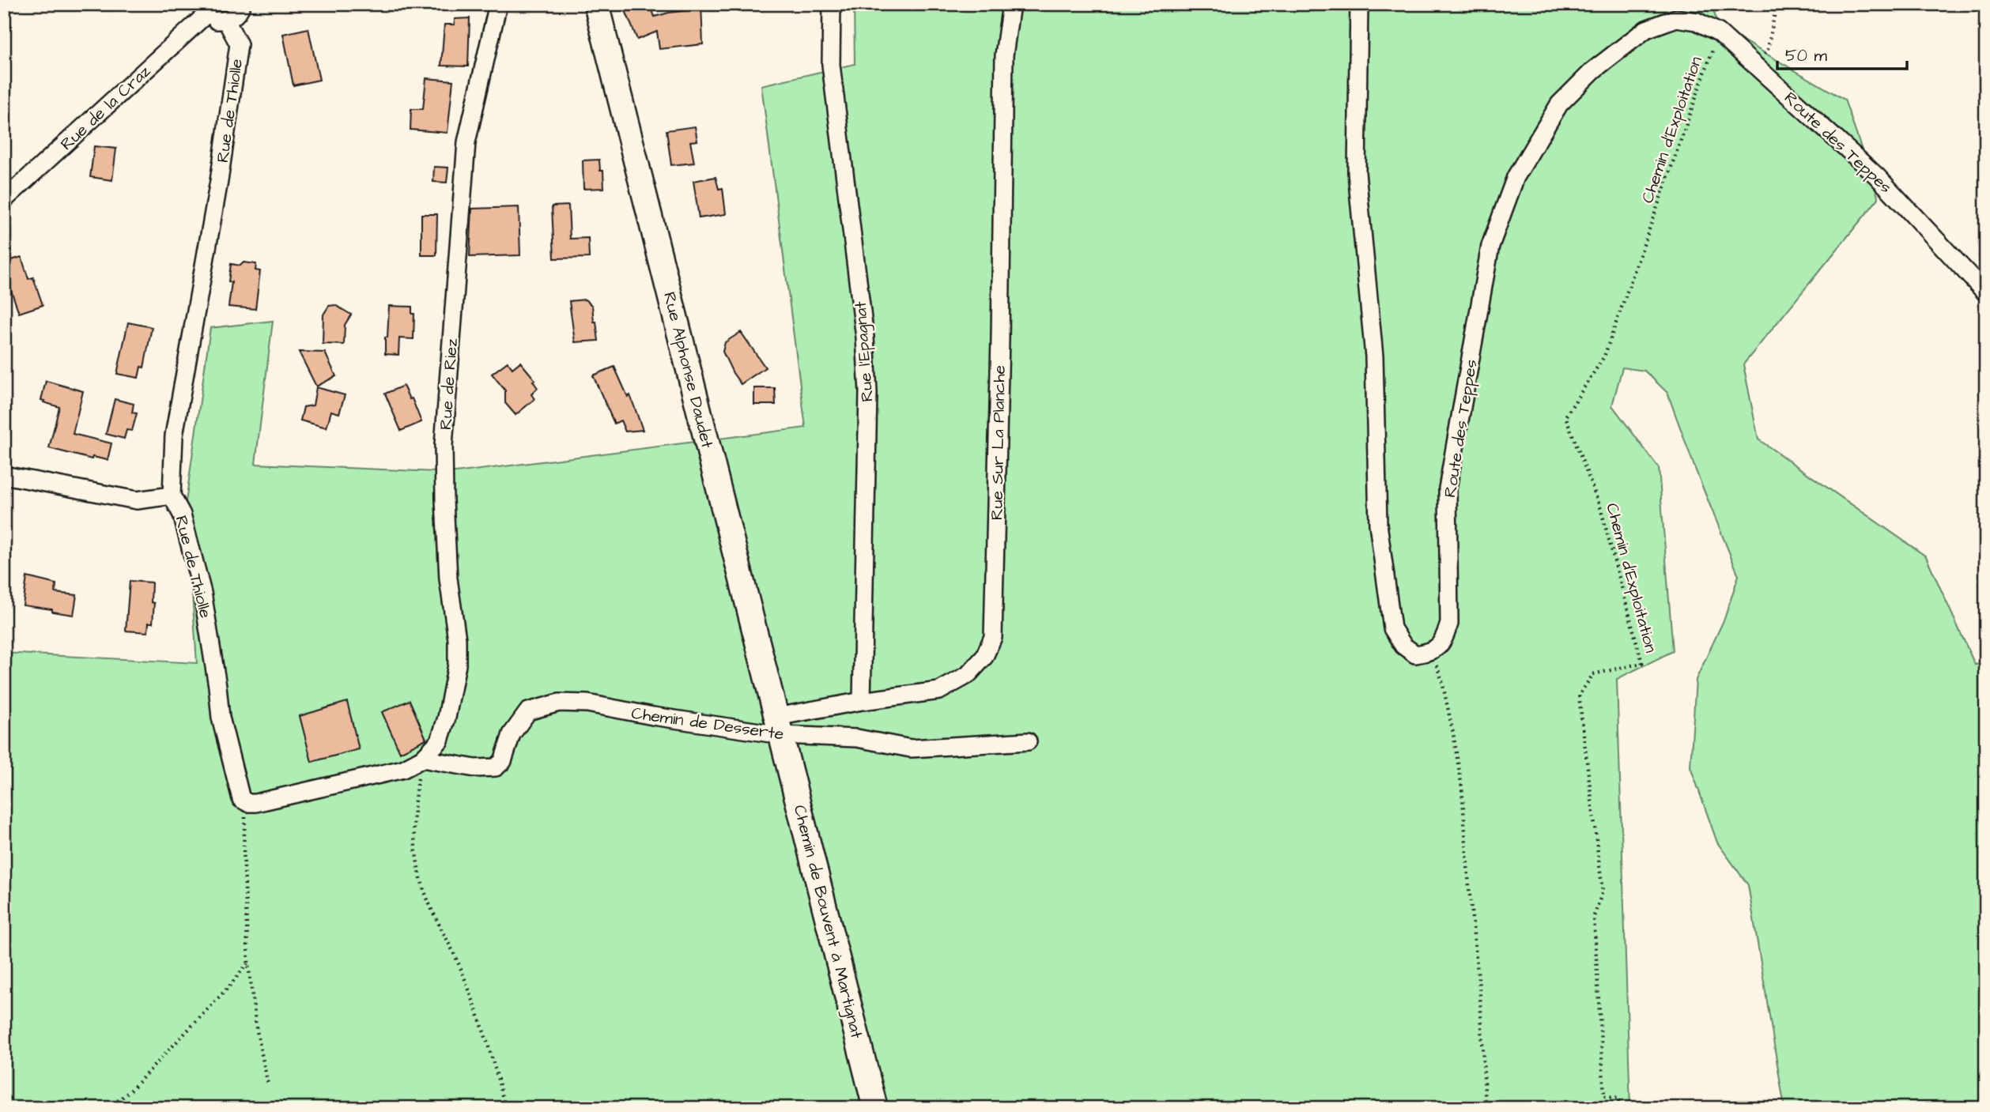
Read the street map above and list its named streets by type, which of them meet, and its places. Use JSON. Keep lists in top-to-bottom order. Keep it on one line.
{"streets":{"street":["Rue de la Craz","Rue de Thiolle","Route des Teppes","Rue l'Epagnat","Rue Alphonse Daudet","Rue de Riez","Rue Sur La Planche","Chemin de Desserte","Chemin de Bouvent à Martignat"],"path":["Chemin d'Exploitation"]},"crossings":[["Chemin d'Exploitation","Route des Teppes"],["Rue l'Epagnat","Rue Sur La Planche"],["Rue Alphonse Daudet","Rue Sur La Planche"],["Rue Alphonse Daudet","Chemin de Desserte"],["Rue Alphonse Daudet","Chemin de Bouvent à Martignat"],["Rue de Riez","Chemin de Desserte"],["Rue Sur La Planche","Chemin de Desserte"],["Rue Sur La Planche","Chemin de Bouvent à Martignat"],["Chemin de Desserte","Chemin de Bouvent à Martignat"]],"scale_bar":"50 m"}
